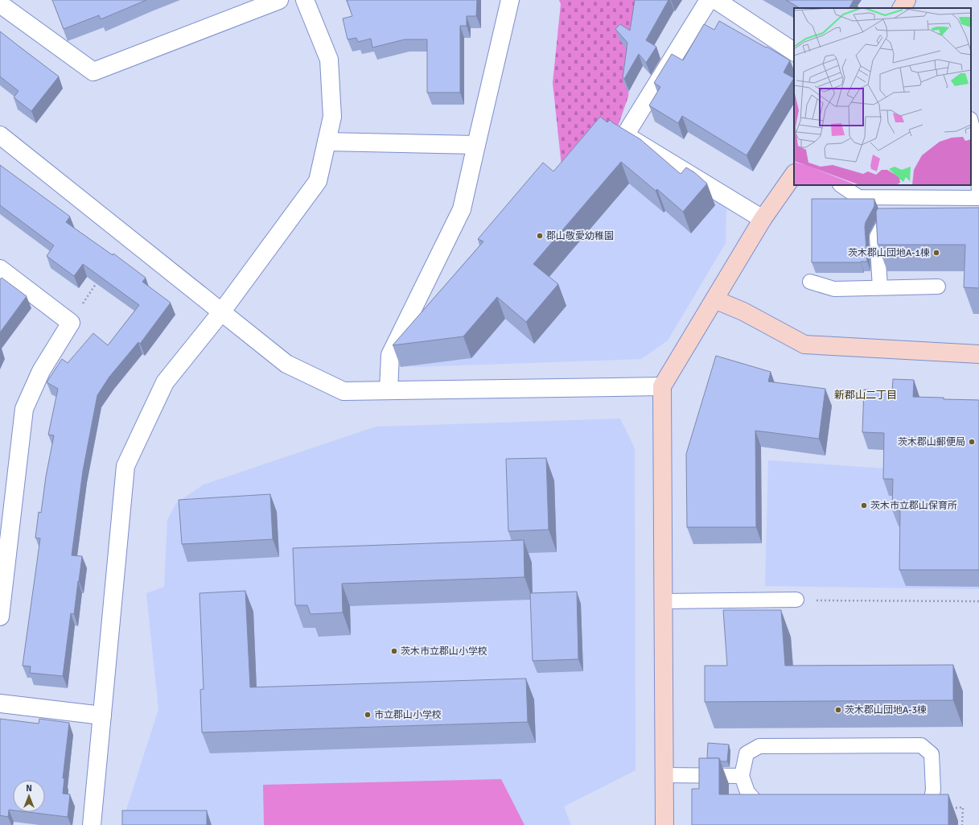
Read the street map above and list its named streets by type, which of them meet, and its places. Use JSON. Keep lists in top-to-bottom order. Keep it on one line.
{"districts":["新郡山二丁目"],"places":["郡山敬愛幼稚園","茨木郡山団地A-1棟","茨木郡山郵便局","茨木市立郡山保育所","茨木市立郡山小学校","茨木郡山団地A-3棟","市立郡山小学校"],"north":"top"}
